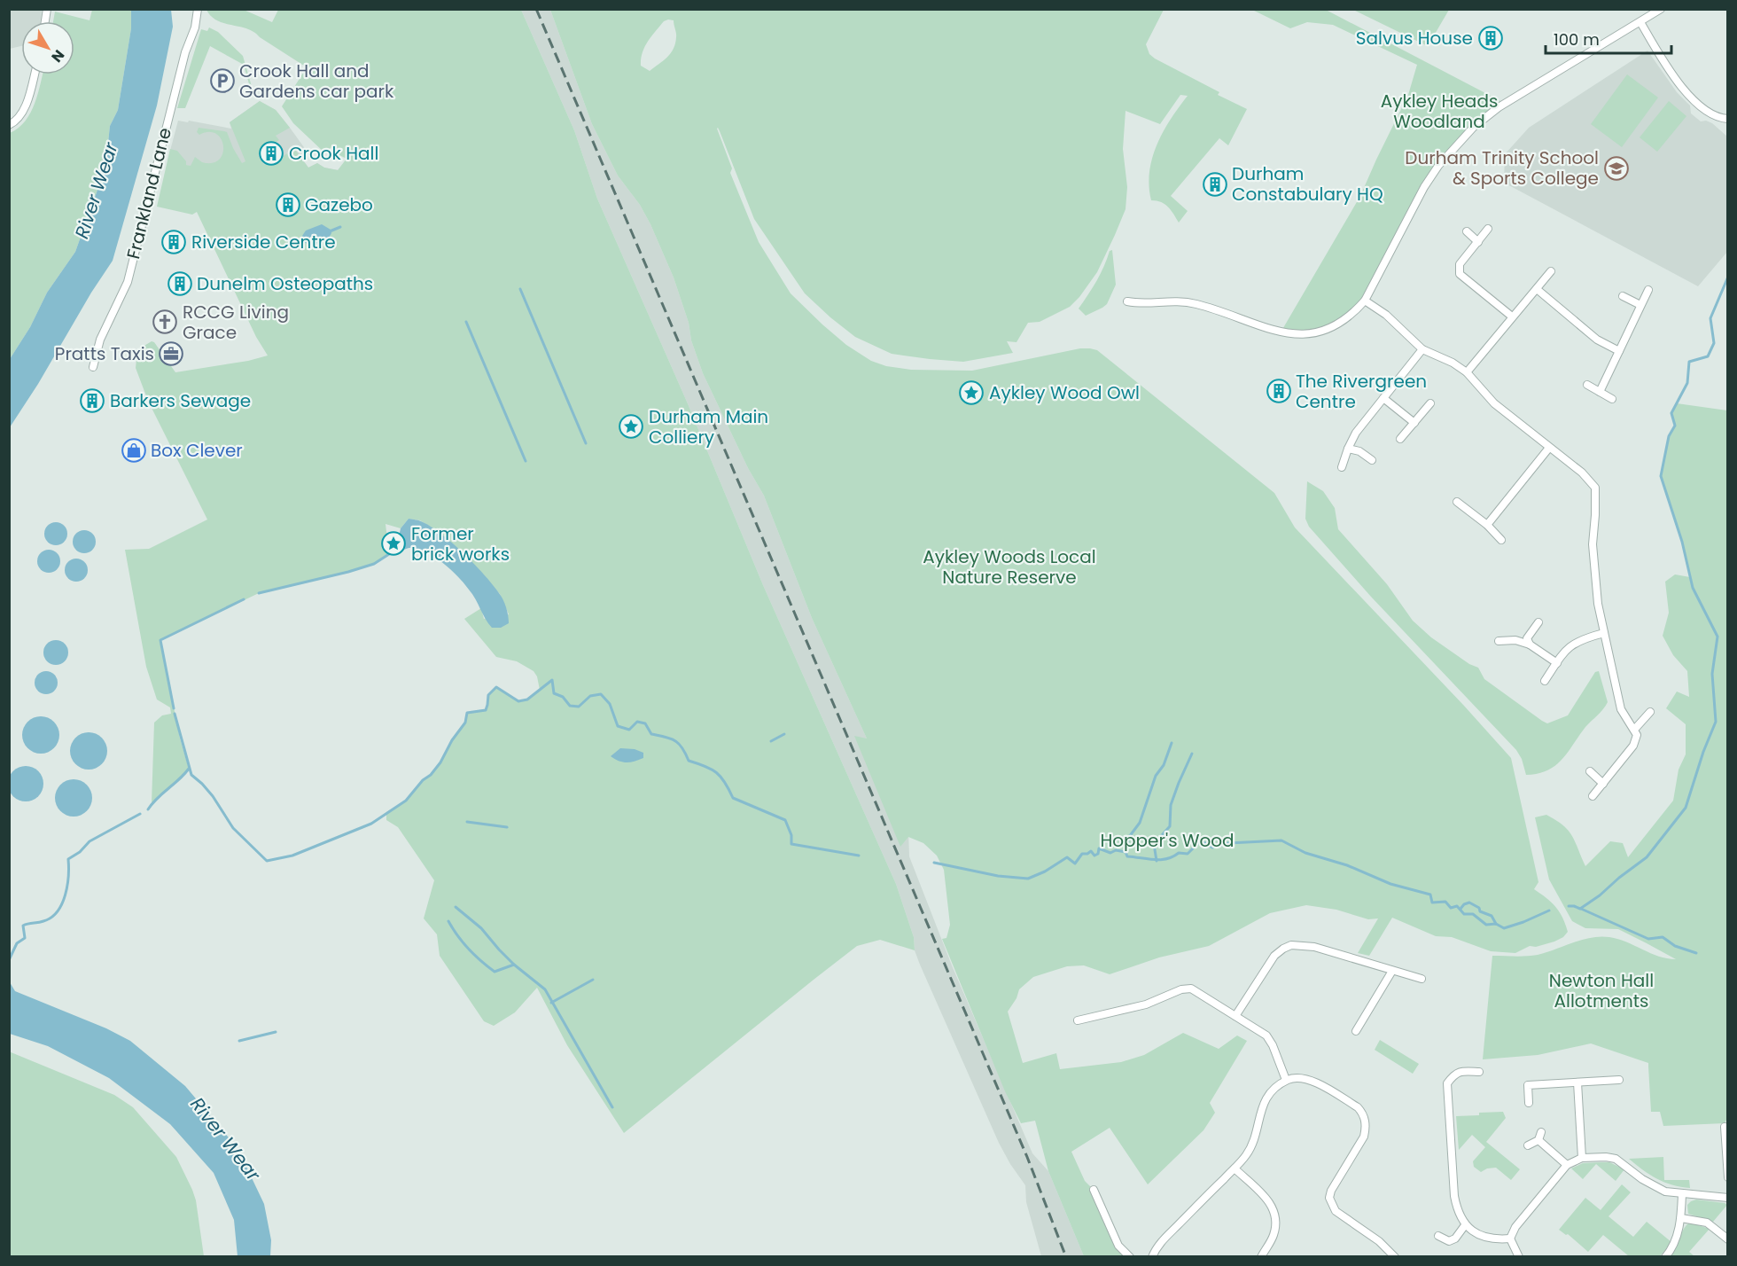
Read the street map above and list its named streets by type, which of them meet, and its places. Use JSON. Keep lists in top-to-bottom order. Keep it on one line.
{"streets":{"street":["Frankland Lane"]},"water":["River Wear"],"parks":["Aykley Heads Woodland","Aykley Woods Local Nature Reserve","Hopper's Wood","Newton Hall Allotments"],"places":{"building":["Salvus House","Crook Hall","Durham Constabulary HQ","Gazebo","Riverside Centre","Dunelm Osteopaths","The Rivergreen Centre","Barkers Sewage"],"parking":["Crook Hall and Gardens car park"],"school or university":["Durham Trinity School & Sports College"],"church":["RCCG Living Grace"],"office":["Pratts Taxis"],"place":["Aykley Wood Owl","Durham Main Colliery","Former brick works"],"shop":["Box Clever"]},"scale_bar":"100 m","north":"bottom right"}
